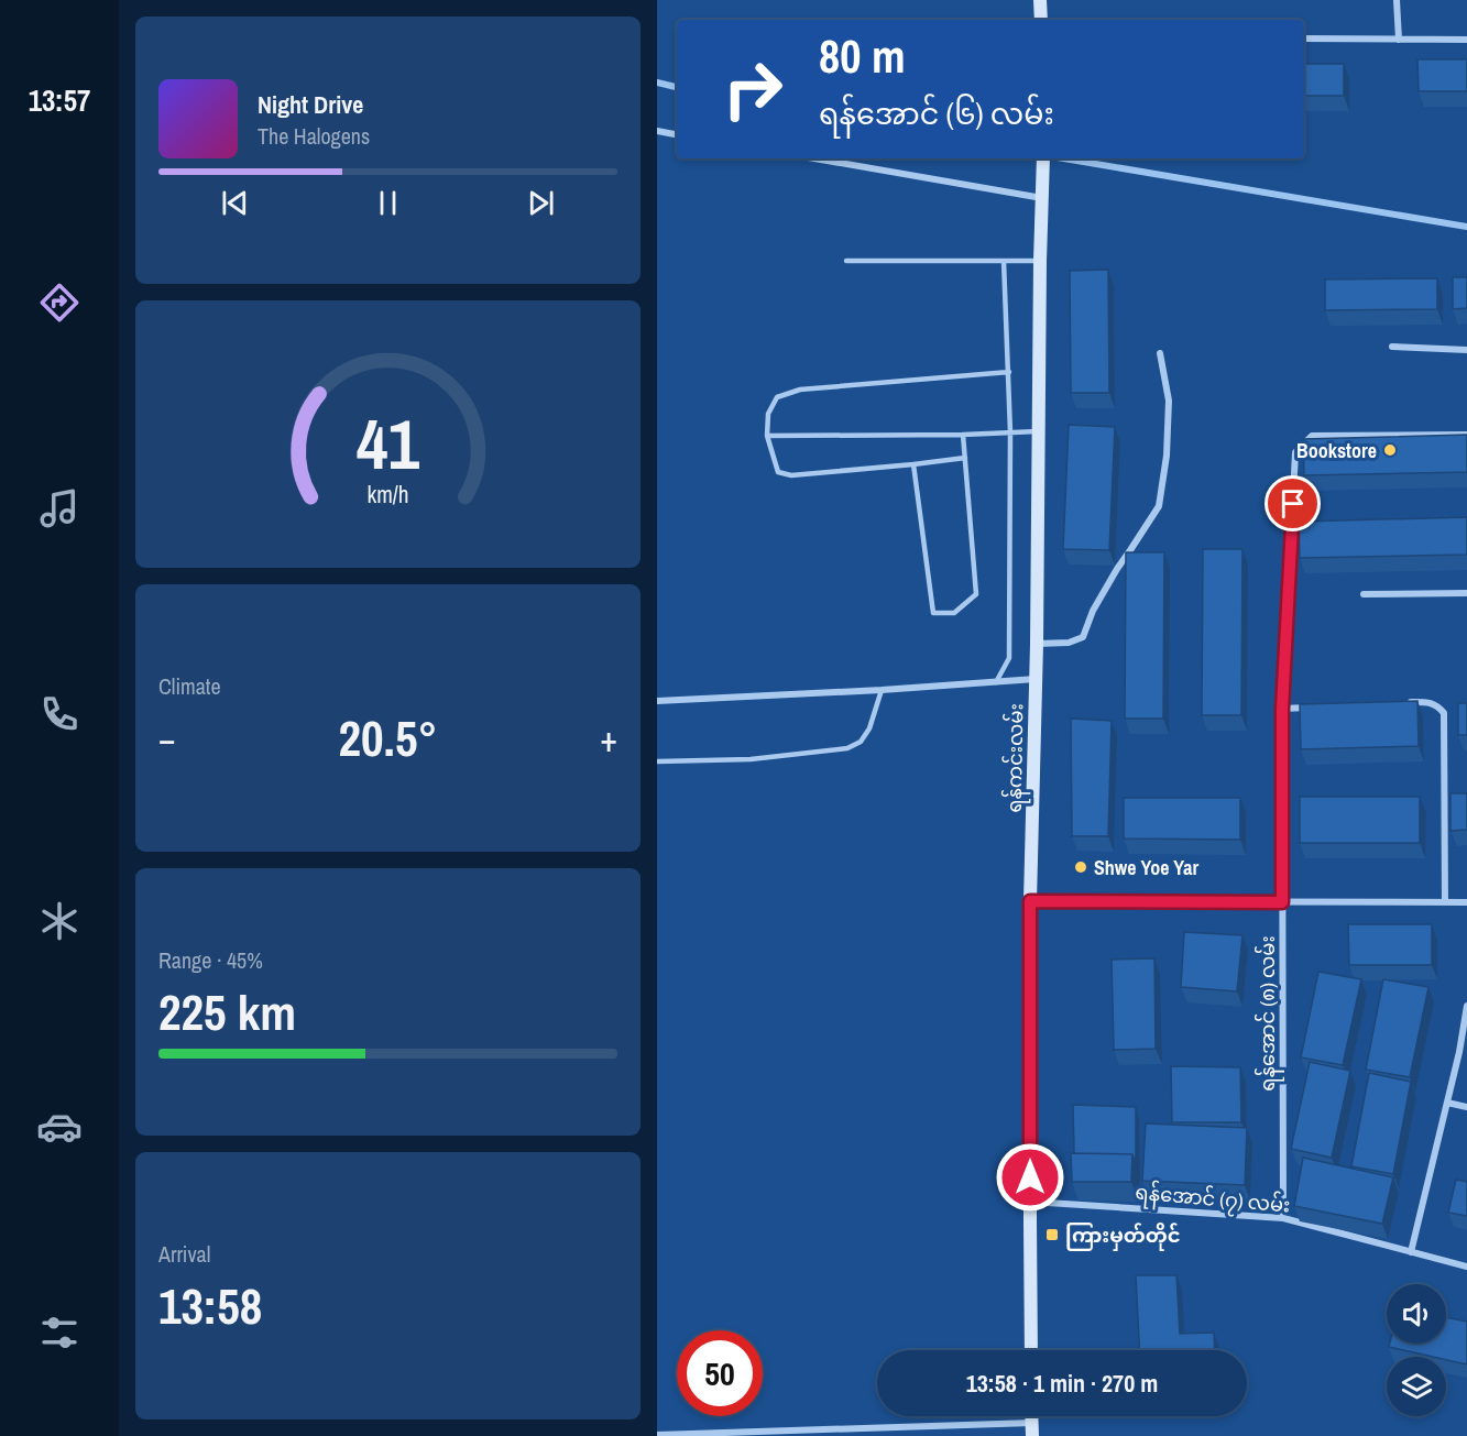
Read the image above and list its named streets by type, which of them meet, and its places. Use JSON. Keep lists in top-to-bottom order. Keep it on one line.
{"streets":{"main road":["ရန်ကင်းလမ်း"],"street":["ရန်အောင် (၈) လမ်း","ရန်အောင် (၇) လမ်း"]},"crossings":[["ရန်ကင်းလမ်း","ရန်အောင် (၇) လမ်း"],["ရန်အောင် (၈) လမ်း","ရန်အောင် (၇) လမ်း"]],"places":{"other":["Bookstore","Shwe Yoe Yar"],"transit":["ကြားမှတ်တိုင်"]},"page":{"tabs":"13:57","turn":["80 m","ရန်အောင် (၆) လမ်း"],"song":["Night Drive","The Halogens"],"tile":["Climate",["Range · 45%","225 km"],["Arrival","13:58"]],"heat":["−","20.5°","+"],"limit":"50","trip":"13:58 · 1 min · 270 m","gauge":["41","km/h"]}}
